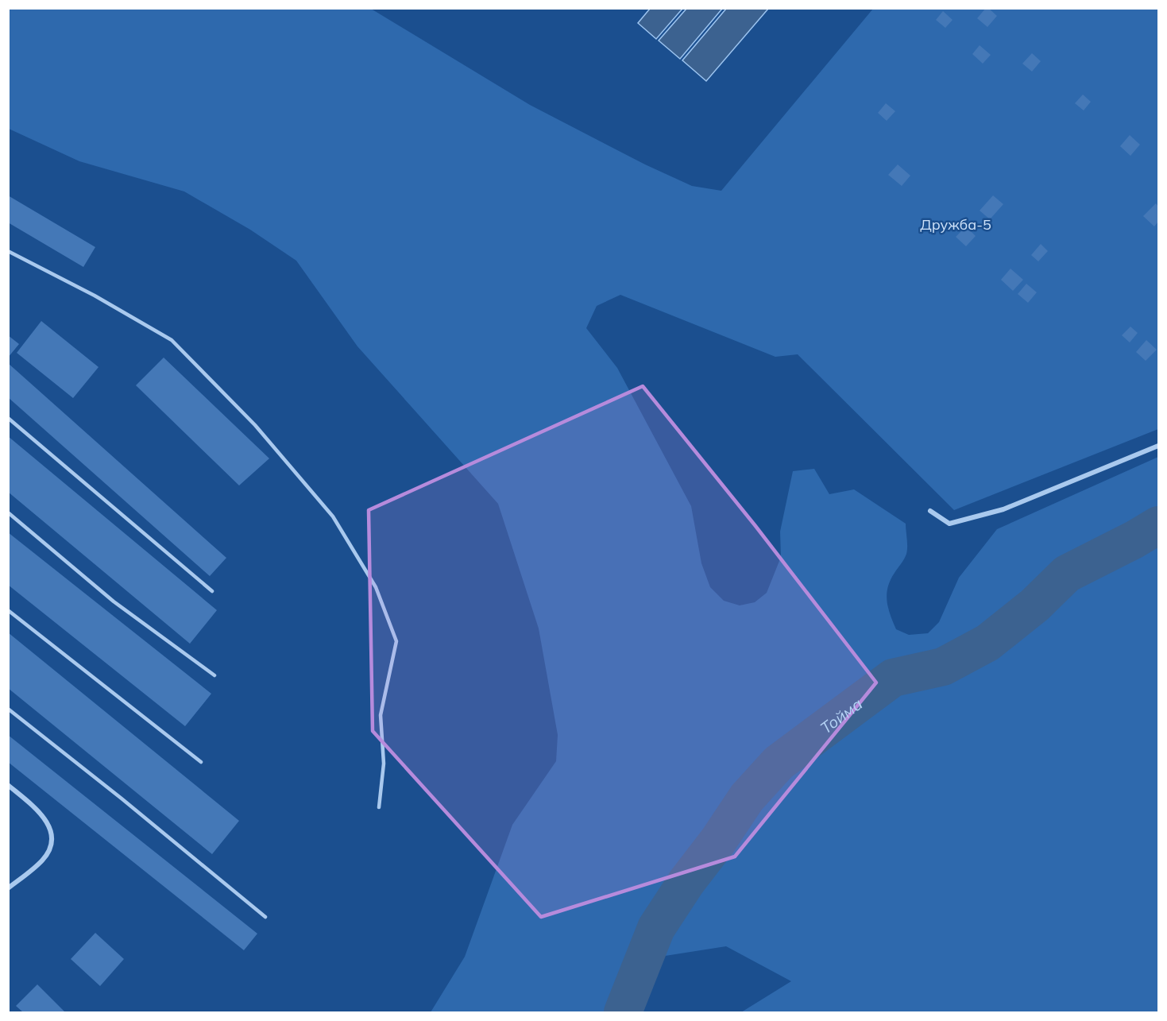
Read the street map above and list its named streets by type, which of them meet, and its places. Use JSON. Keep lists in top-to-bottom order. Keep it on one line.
{"water":["Тойма"],"parks":["Дружба-5"]}
